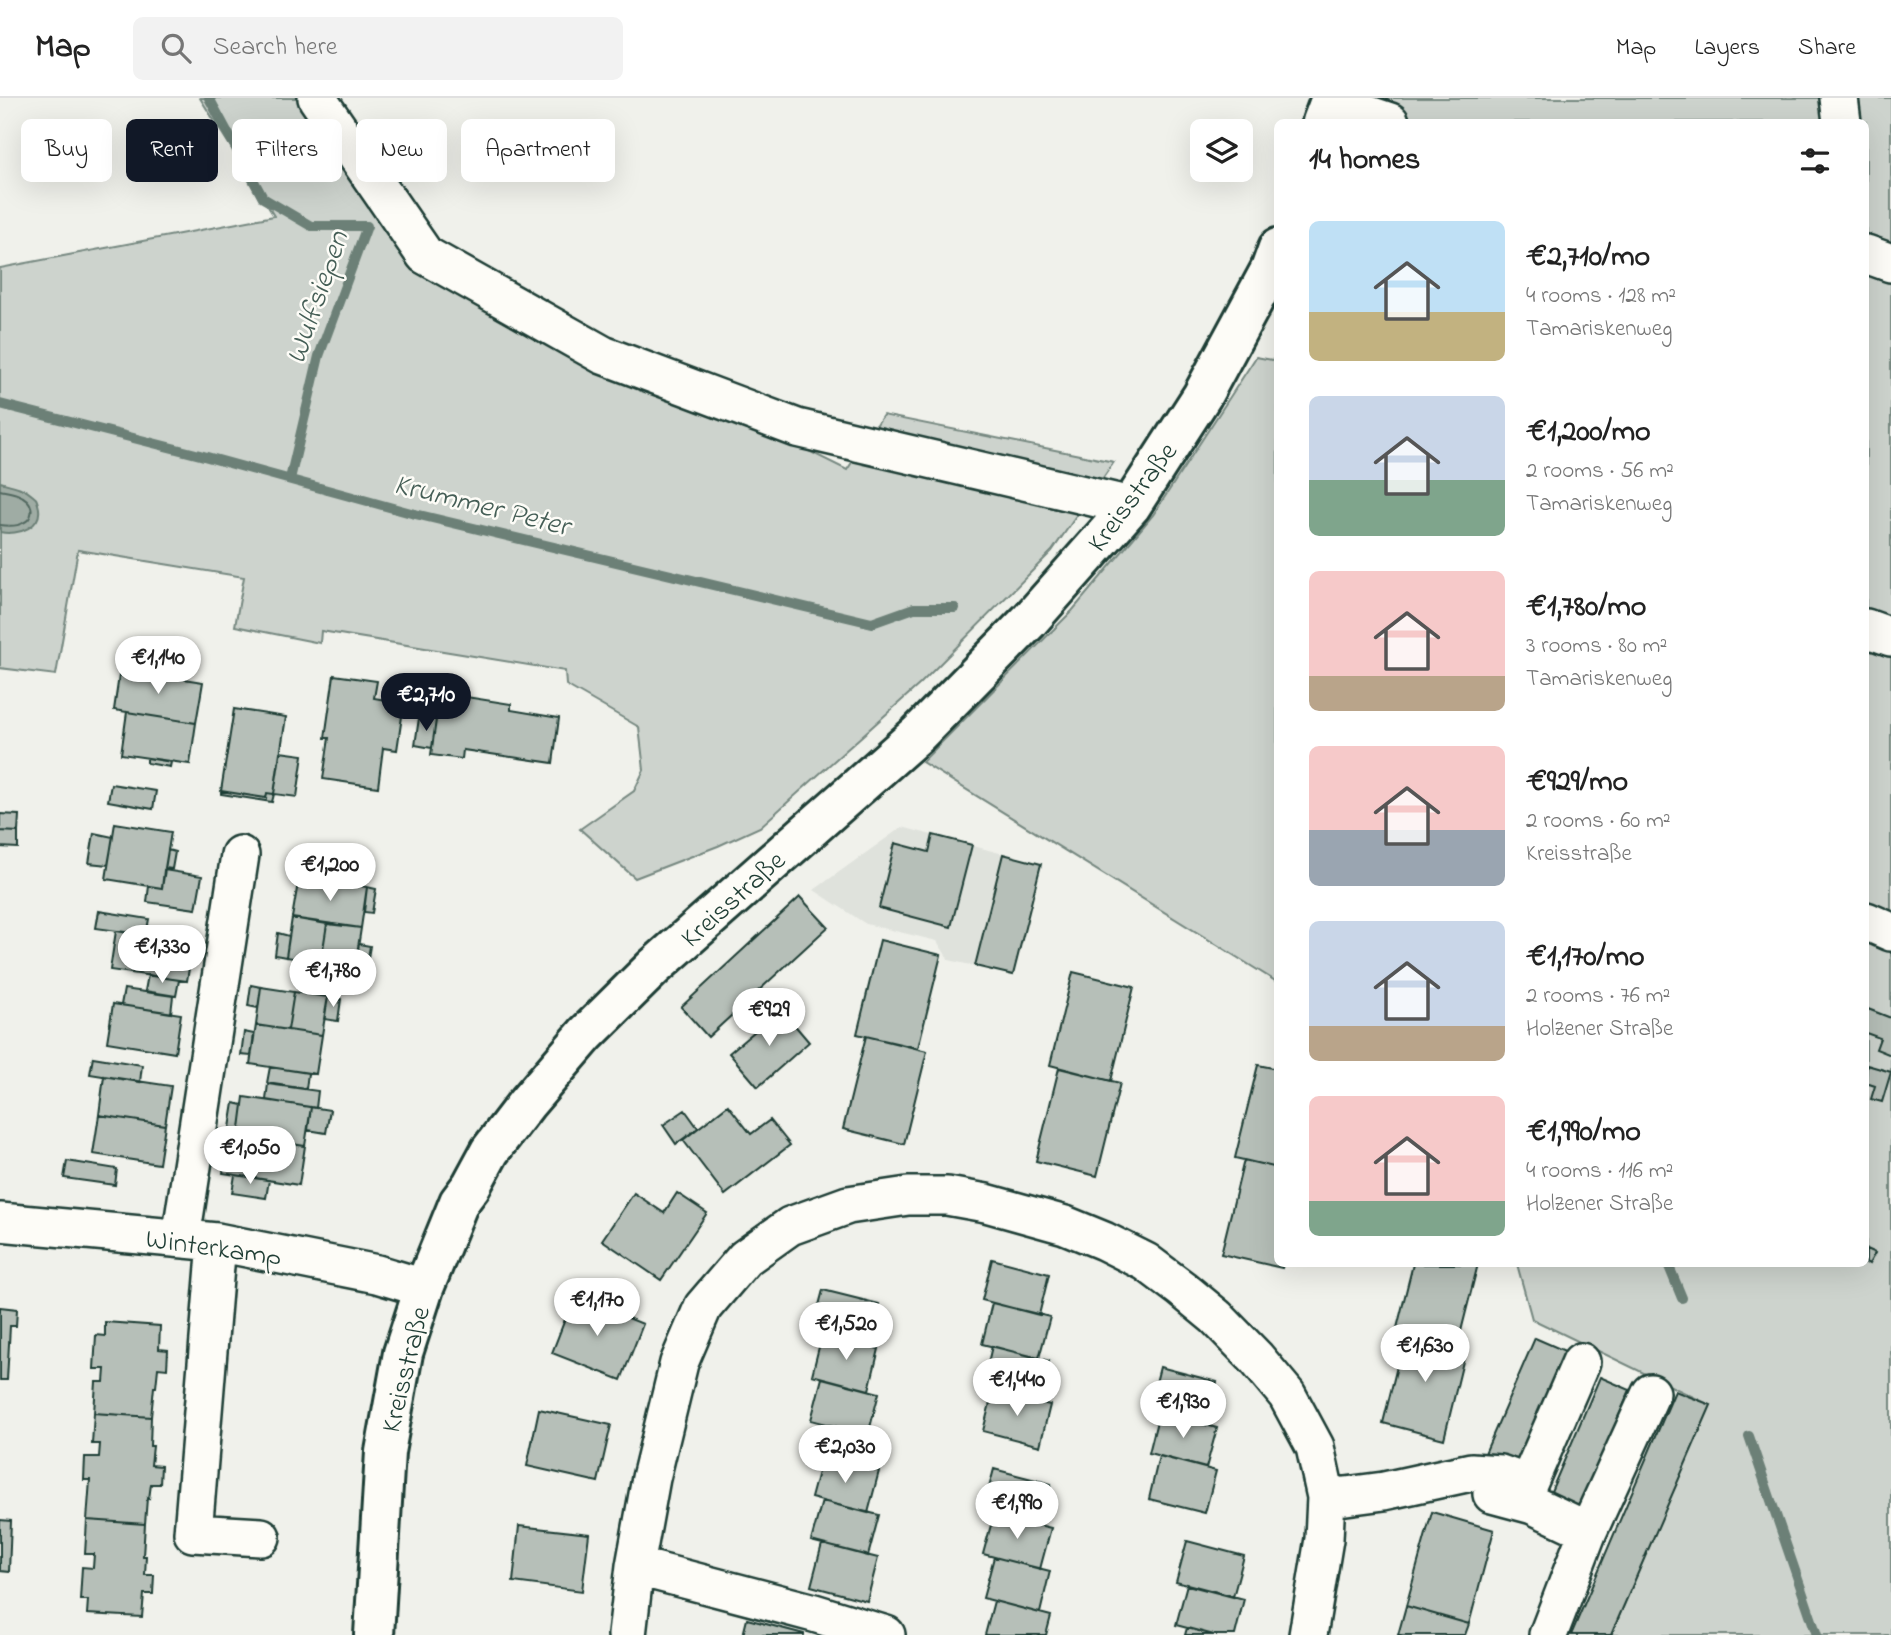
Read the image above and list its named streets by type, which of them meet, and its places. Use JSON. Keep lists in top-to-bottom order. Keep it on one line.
{"streets":{"main road":["Kreisstraße"],"street":["Winterkamp"]},"crossings":[["Kreisstraße","Winterkamp"]],"water":["Wulfsiepen","Krummer Peter"],"page":{"header":"Map","search":"Search here","nav":["Map","Layers","Share"],"chip":["Buy","Rent","Filters","New","Apartment"],"heading":"14 homes","list":[{"name":"€2,710/mo","note":"4 rooms · 128 m² · Tamariskenweg"},{"name":"€1,200/mo","note":"2 rooms · 56 m² · Tamariskenweg"},{"name":"€1,780/mo","note":"3 rooms · 80 m² · Tamariskenweg"},{"name":"€929/mo","note":"2 rooms · 60 m² · Kreisstraße"},{"name":"€1,170/mo","note":"2 rooms · 76 m² · Holzener Straße"},{"name":"€1,990/mo","note":"4 rooms · 116 m² · Holzener Straße"}],"price":["€1,140","€2,710","€1,200","€1,330","€1,780","€929","€1,050","€1,170","€1,520","€1,630","€1,440","€1,930","€2,030","€1,990"]}}
